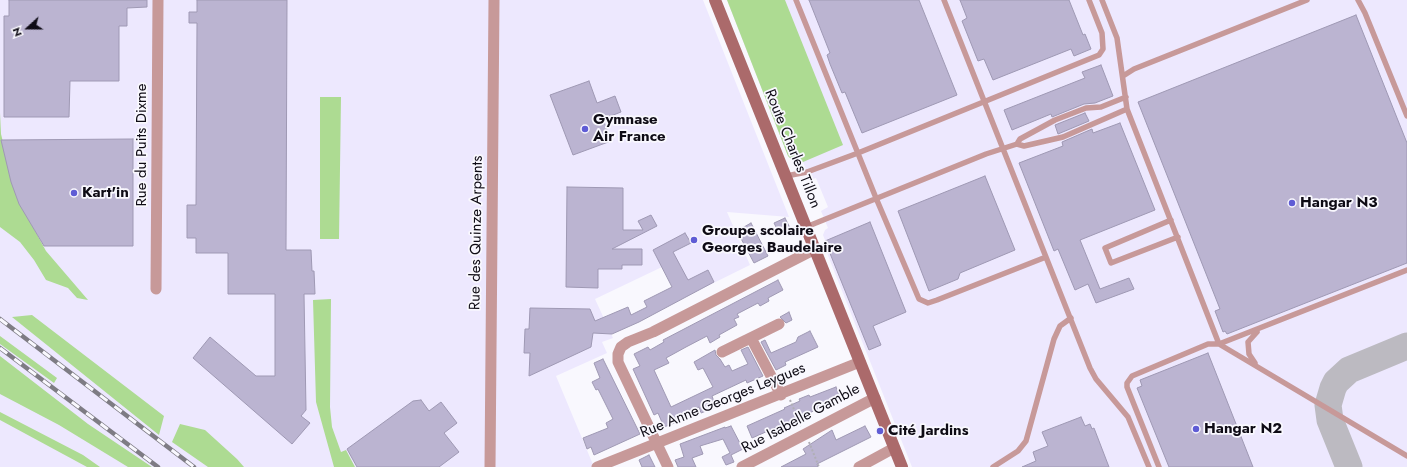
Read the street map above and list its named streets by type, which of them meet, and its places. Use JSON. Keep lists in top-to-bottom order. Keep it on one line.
{"streets":{"main road":["Route Charles Tillon"],"street":["Rue du Puits Dixme","Rue des Quinze Arpents","Rue Anne Georges Leygues","Rue Isabelle Gamble"]},"crossings":[["Route Charles Tillon","Rue Anne Georges Leygues"],["Route Charles Tillon","Rue Isabelle Gamble"]],"places":["Gymnase Air France","Kart'in","Hangar N3","Groupe scolaire Georges Baudelaire","Hangar N2","Cité Jardins"],"north":"left"}
